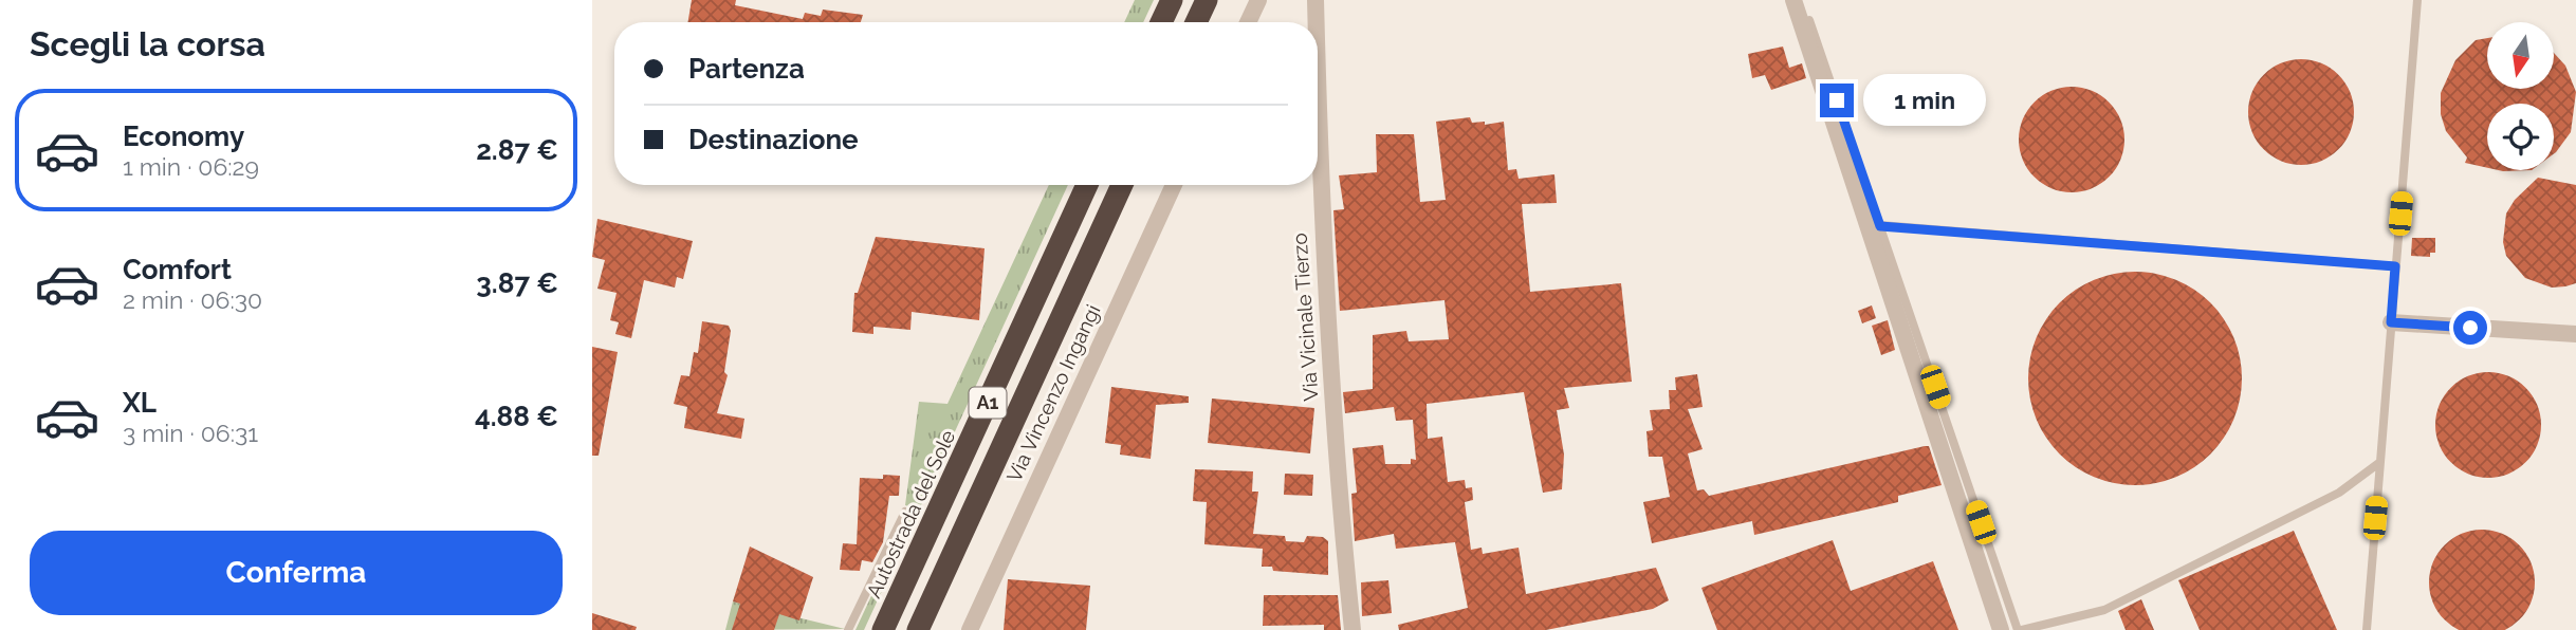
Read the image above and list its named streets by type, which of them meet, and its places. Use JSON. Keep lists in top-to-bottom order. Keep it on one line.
{"streets":{"highway":["A1","Autostrada del Sole"],"street":["Via Vicinale Tierzo","Via Vincenzo Ingangi"]},"north":"bottom","page":{"heading":"Scegli la corsa","banner":["Partenza","Destinazione"],"bubble":"1 min","list":[{"name":"Economy","note":"1 min · 06:29","value":"2.87 €"},{"name":"Comfort","note":"2 min · 06:30","value":"3.87 €"},{"name":"XL","note":"3 min · 06:31","value":"4.88 €"}],"buttons":"Conferma"}}
